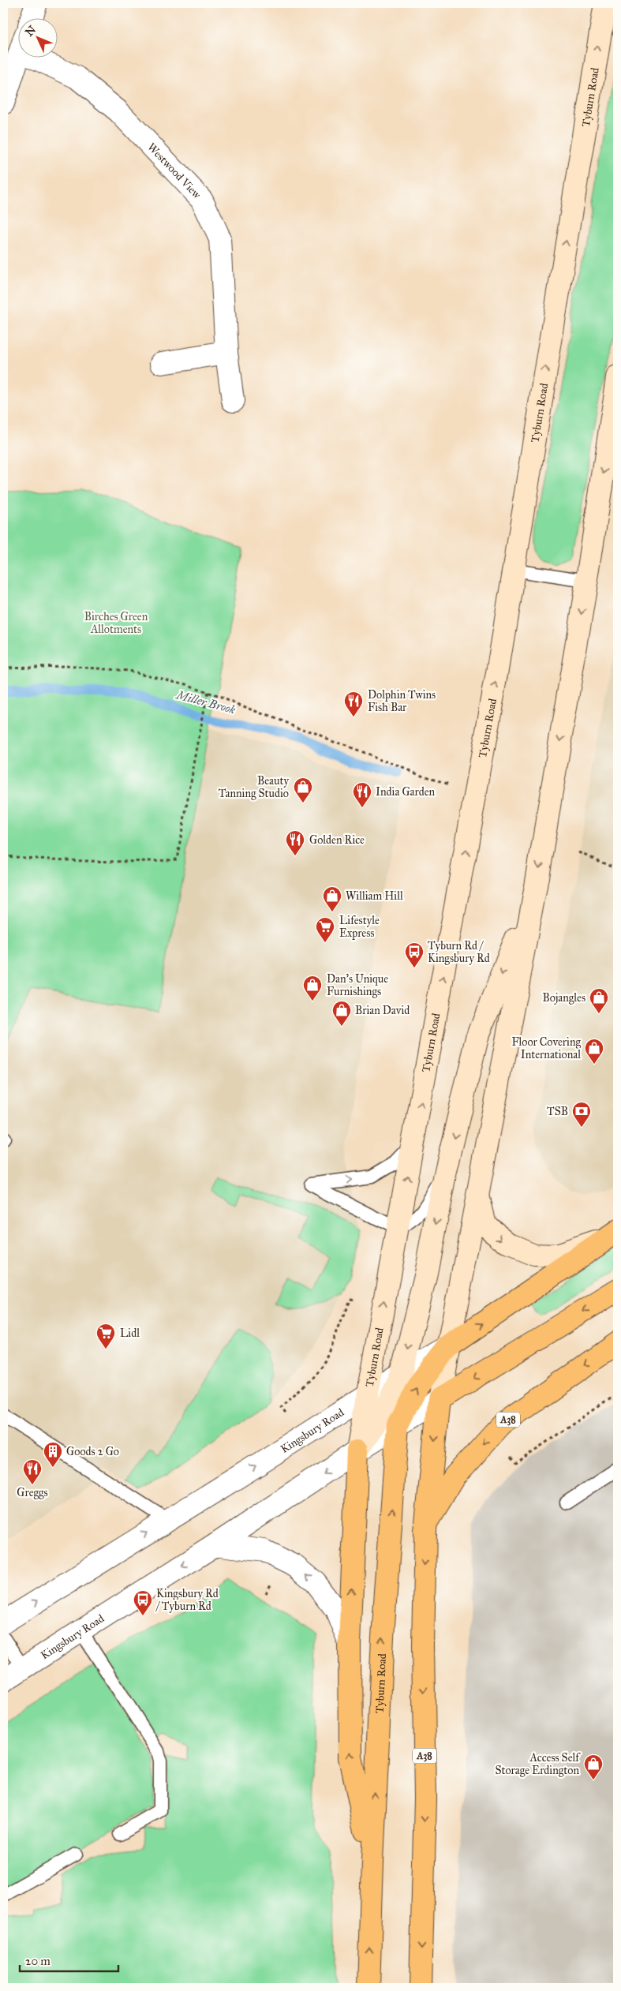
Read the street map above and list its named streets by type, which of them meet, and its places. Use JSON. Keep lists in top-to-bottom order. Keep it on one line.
{"streets":{"highway":["Tyburn Road","A38","Kingsbury Road"],"street":["Westwood View"]},"crossings":[["Tyburn Road","A38"],["Tyburn Road","Kingsbury Road"],["A38","Kingsbury Road"]],"water":["Miller Brook"],"parks":["Birches Green Allotments"],"places":{"restaurant":["Dolphin Twins Fish Bar","India Garden","Golden Rice","Greggs"],"shop":["Beauty Tanning Studio","William Hill","Dan's Unique Furnishings","Bojangles","Brian David","Floor Covering International","Access Self Storage Erdington"],"supermarket":["Lifestyle Express","Lidl"],"bus stop":["Tyburn Rd / Kingsbury Rd","Kingsbury Rd / Tyburn Rd"],"bank":["TSB"],"building":["Goods 2 Go"]},"scale_bar":"20 m","north":"top left"}
